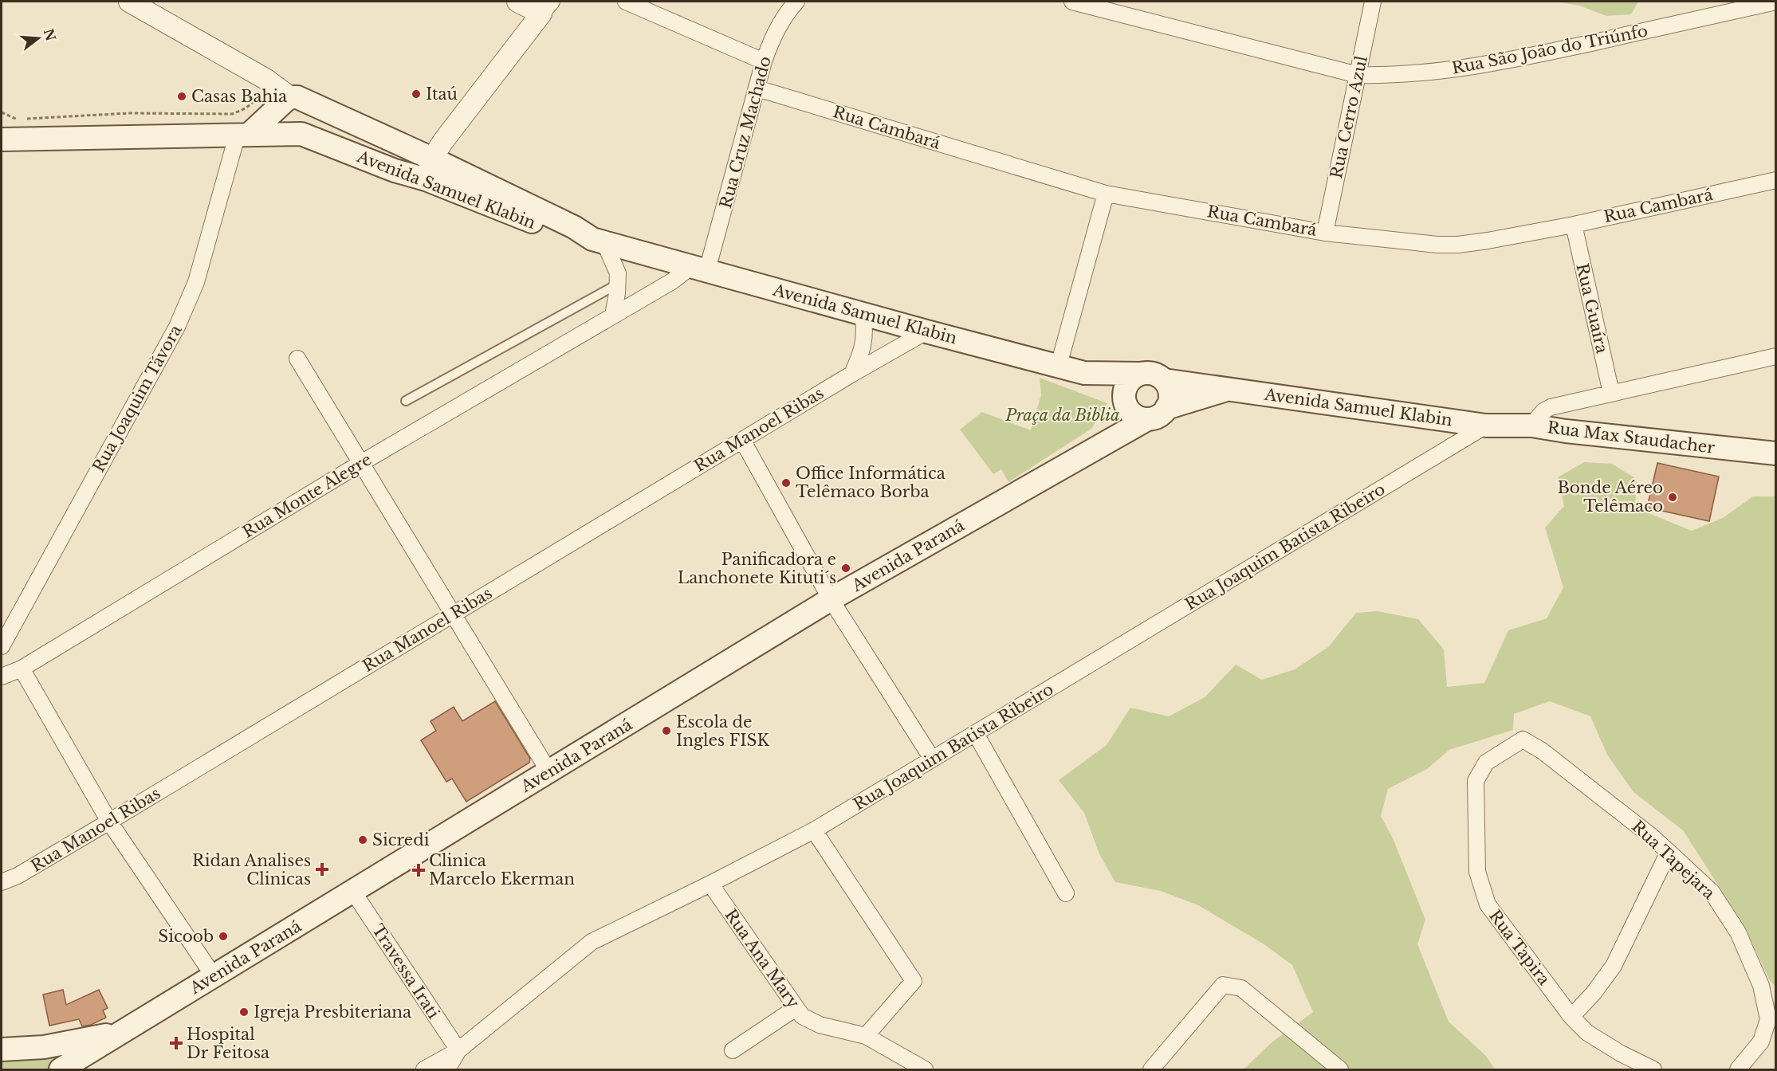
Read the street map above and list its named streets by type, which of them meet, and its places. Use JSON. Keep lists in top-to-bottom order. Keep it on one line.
{"streets":{"main road":["Avenida Samuel Klabin","Rua Max Staudacher","Avenida Paraná"],"street":["Rua São João do Triúnfo","Rua Cerro Azul","Rua Cambará","Rua Cruz Machado","Rua Guaíra","Rua Joaquim Távora","Rua Manoel Ribas","Rua Monte Alegre","Rua Joaquim Batista Ribeiro","Rua Tapejara","Rua Tapira","Rua Ana Mary","Travessa Irati"]},"crossings":[["Rua São João do Triúnfo","Rua Cerro Azul"],["Rua Cerro Azul","Rua Cambará"],["Rua Cambará","Rua Cruz Machado"],["Rua Cambará","Rua Guaíra"],["Rua Cruz Machado","Avenida Samuel Klabin"],["Rua Cruz Machado","Rua Monte Alegre"],["Avenida Samuel Klabin","Rua Manoel Ribas"],["Avenida Samuel Klabin","Rua Max Staudacher"],["Avenida Samuel Klabin","Rua Monte Alegre"],["Avenida Samuel Klabin","Rua Joaquim Batista Ribeiro"],["Avenida Samuel Klabin","Avenida Paraná"],["Rua Max Staudacher","Rua Joaquim Batista Ribeiro"],["Rua Joaquim Batista Ribeiro","Rua Ana Mary"],["Rua Joaquim Batista Ribeiro","Travessa Irati"],["Avenida Paraná","Travessa Irati"],["Rua Tapejara","Rua Tapira"]],"parks":["Praça da Biblia"],"places":{"other":["Itaú","Casas Bahia","Office Informática Telêmaco Borba","Bonde Aéreo Telêmaco","Panificadora e Lanchonete Kituti´s","Escola de Ingles FISK","Sicredi","Sicoob","Igreja Presbiteriana"],"health":["Ridan Analises Clinicas","Clinica Marcelo Ekerman","Hospital Dr Feitosa"]},"north":"right"}
